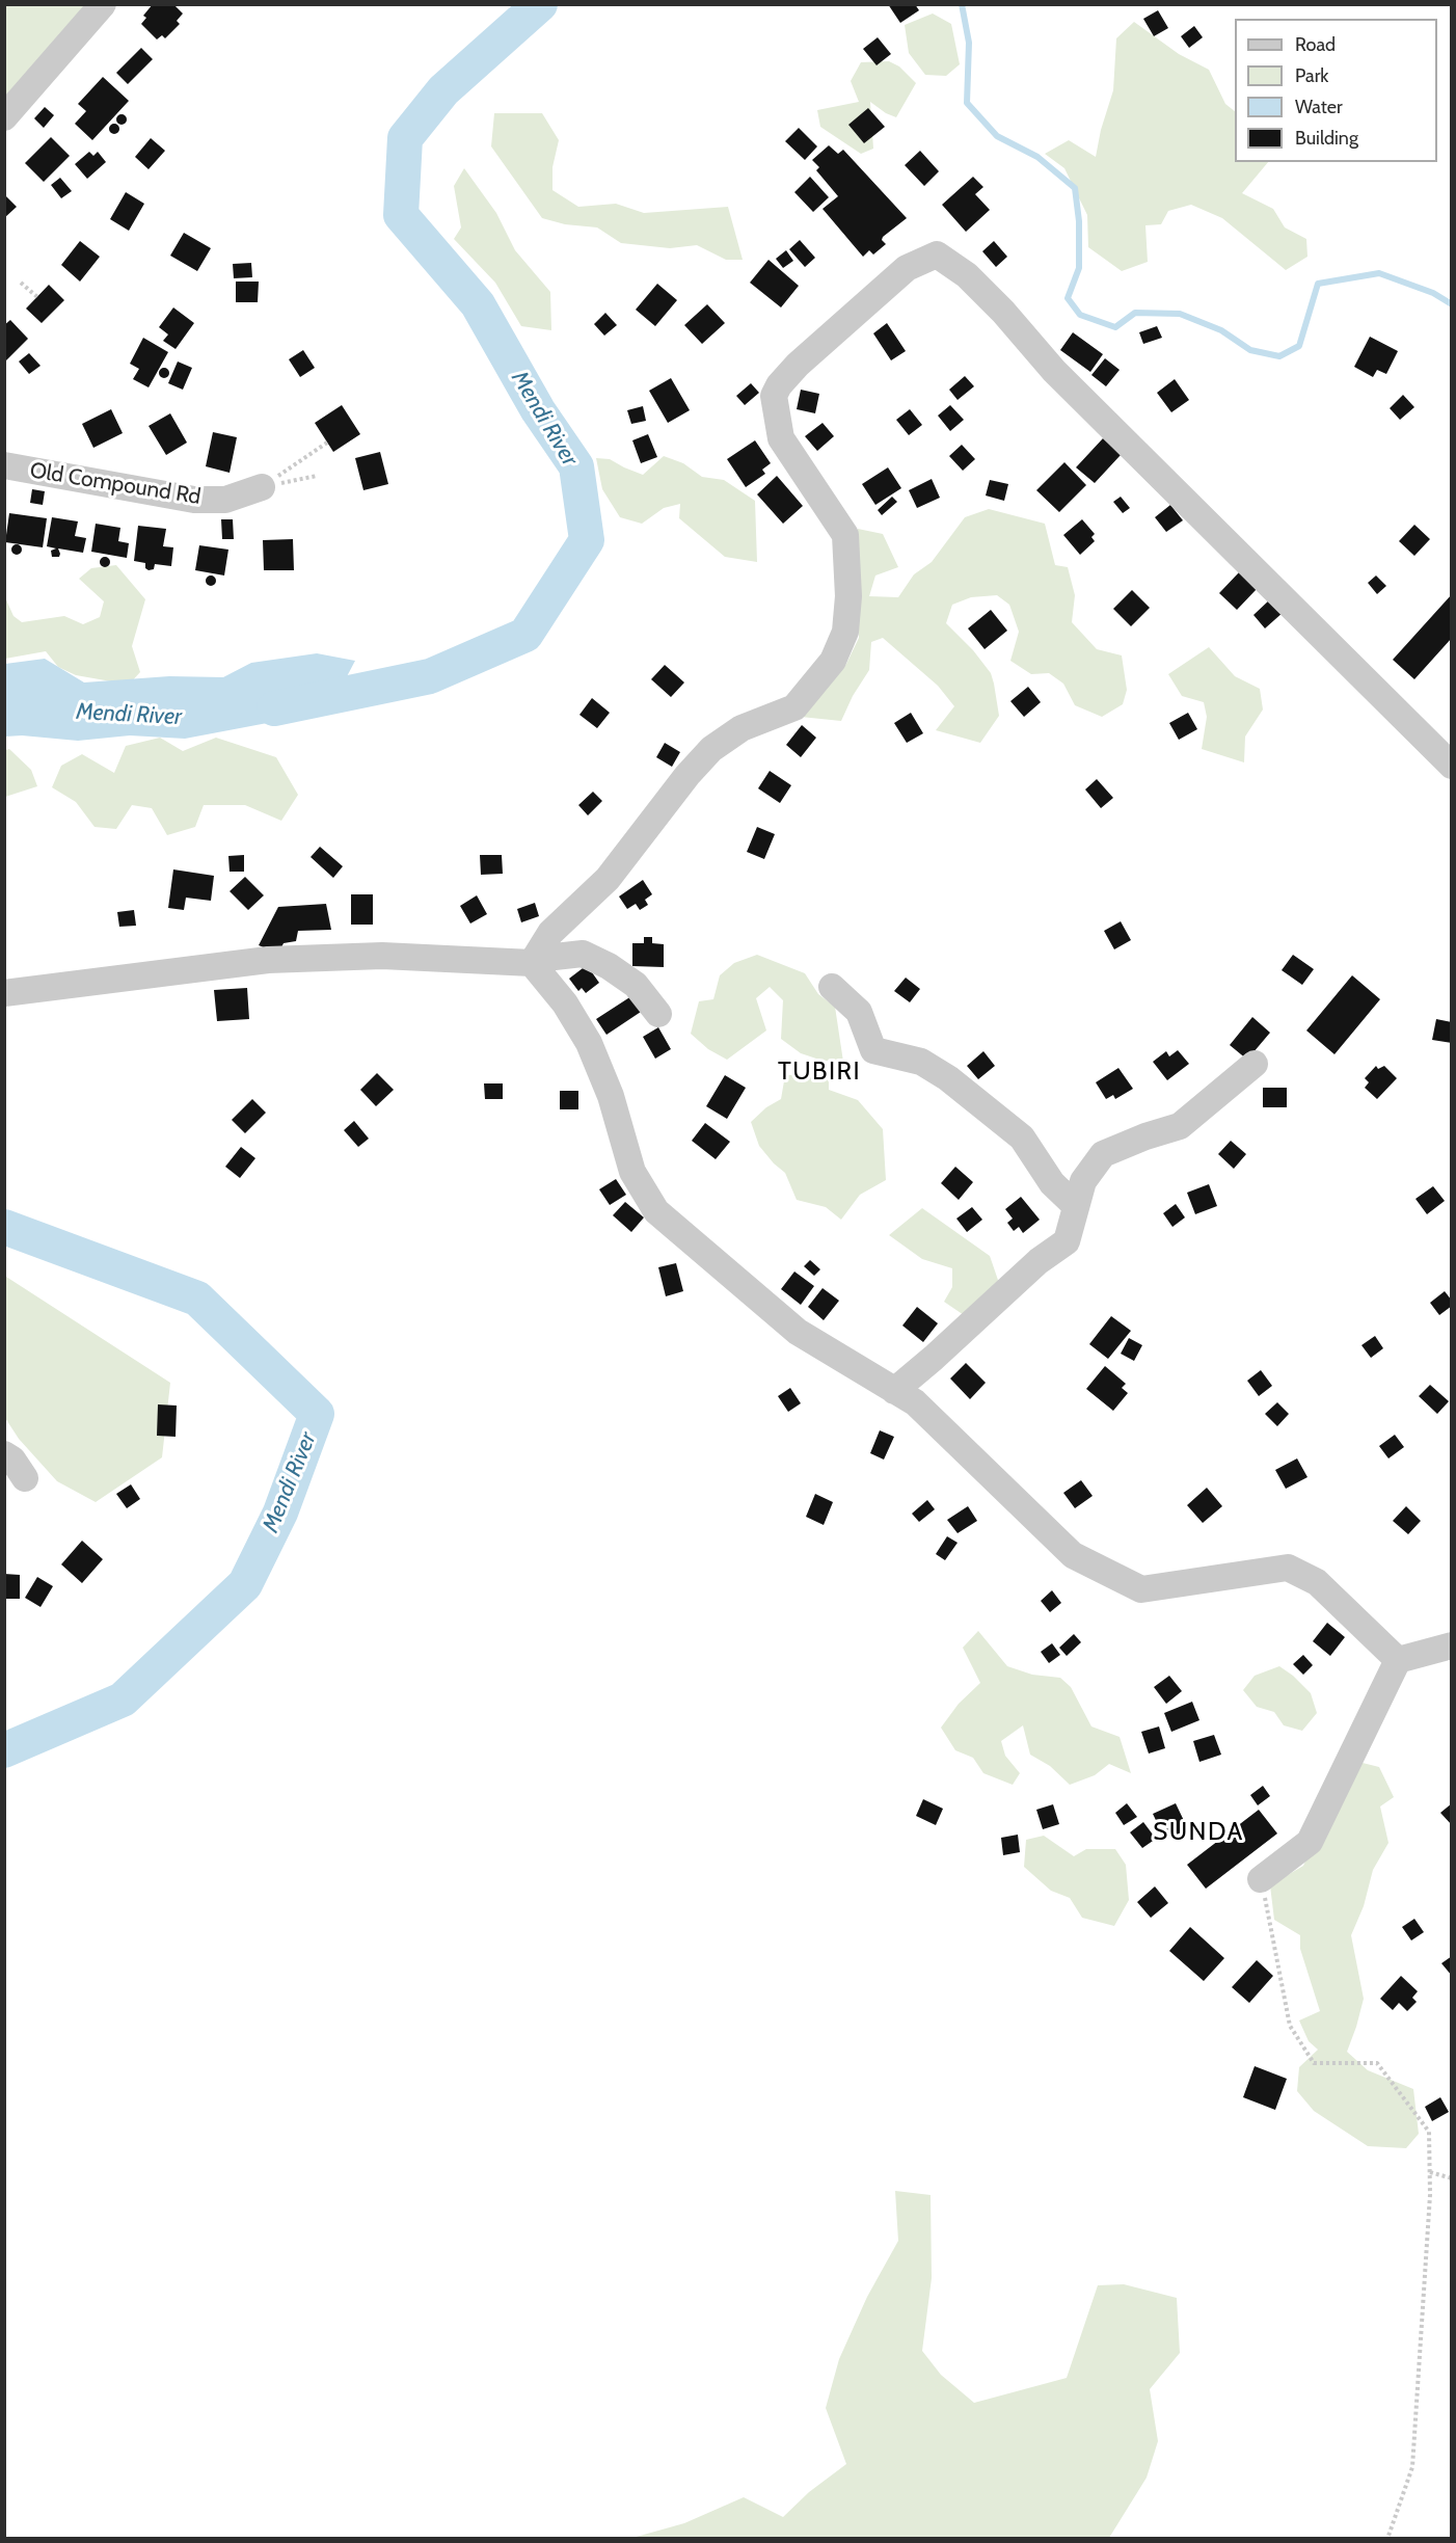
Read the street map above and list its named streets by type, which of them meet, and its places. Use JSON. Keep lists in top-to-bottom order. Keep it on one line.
{"streets":{"street":["Old Compound Rd"]},"districts":["TUBIRI","SUNDA"],"water":["Mendi River"],"legend":["Road","Park","Water","Building"]}
